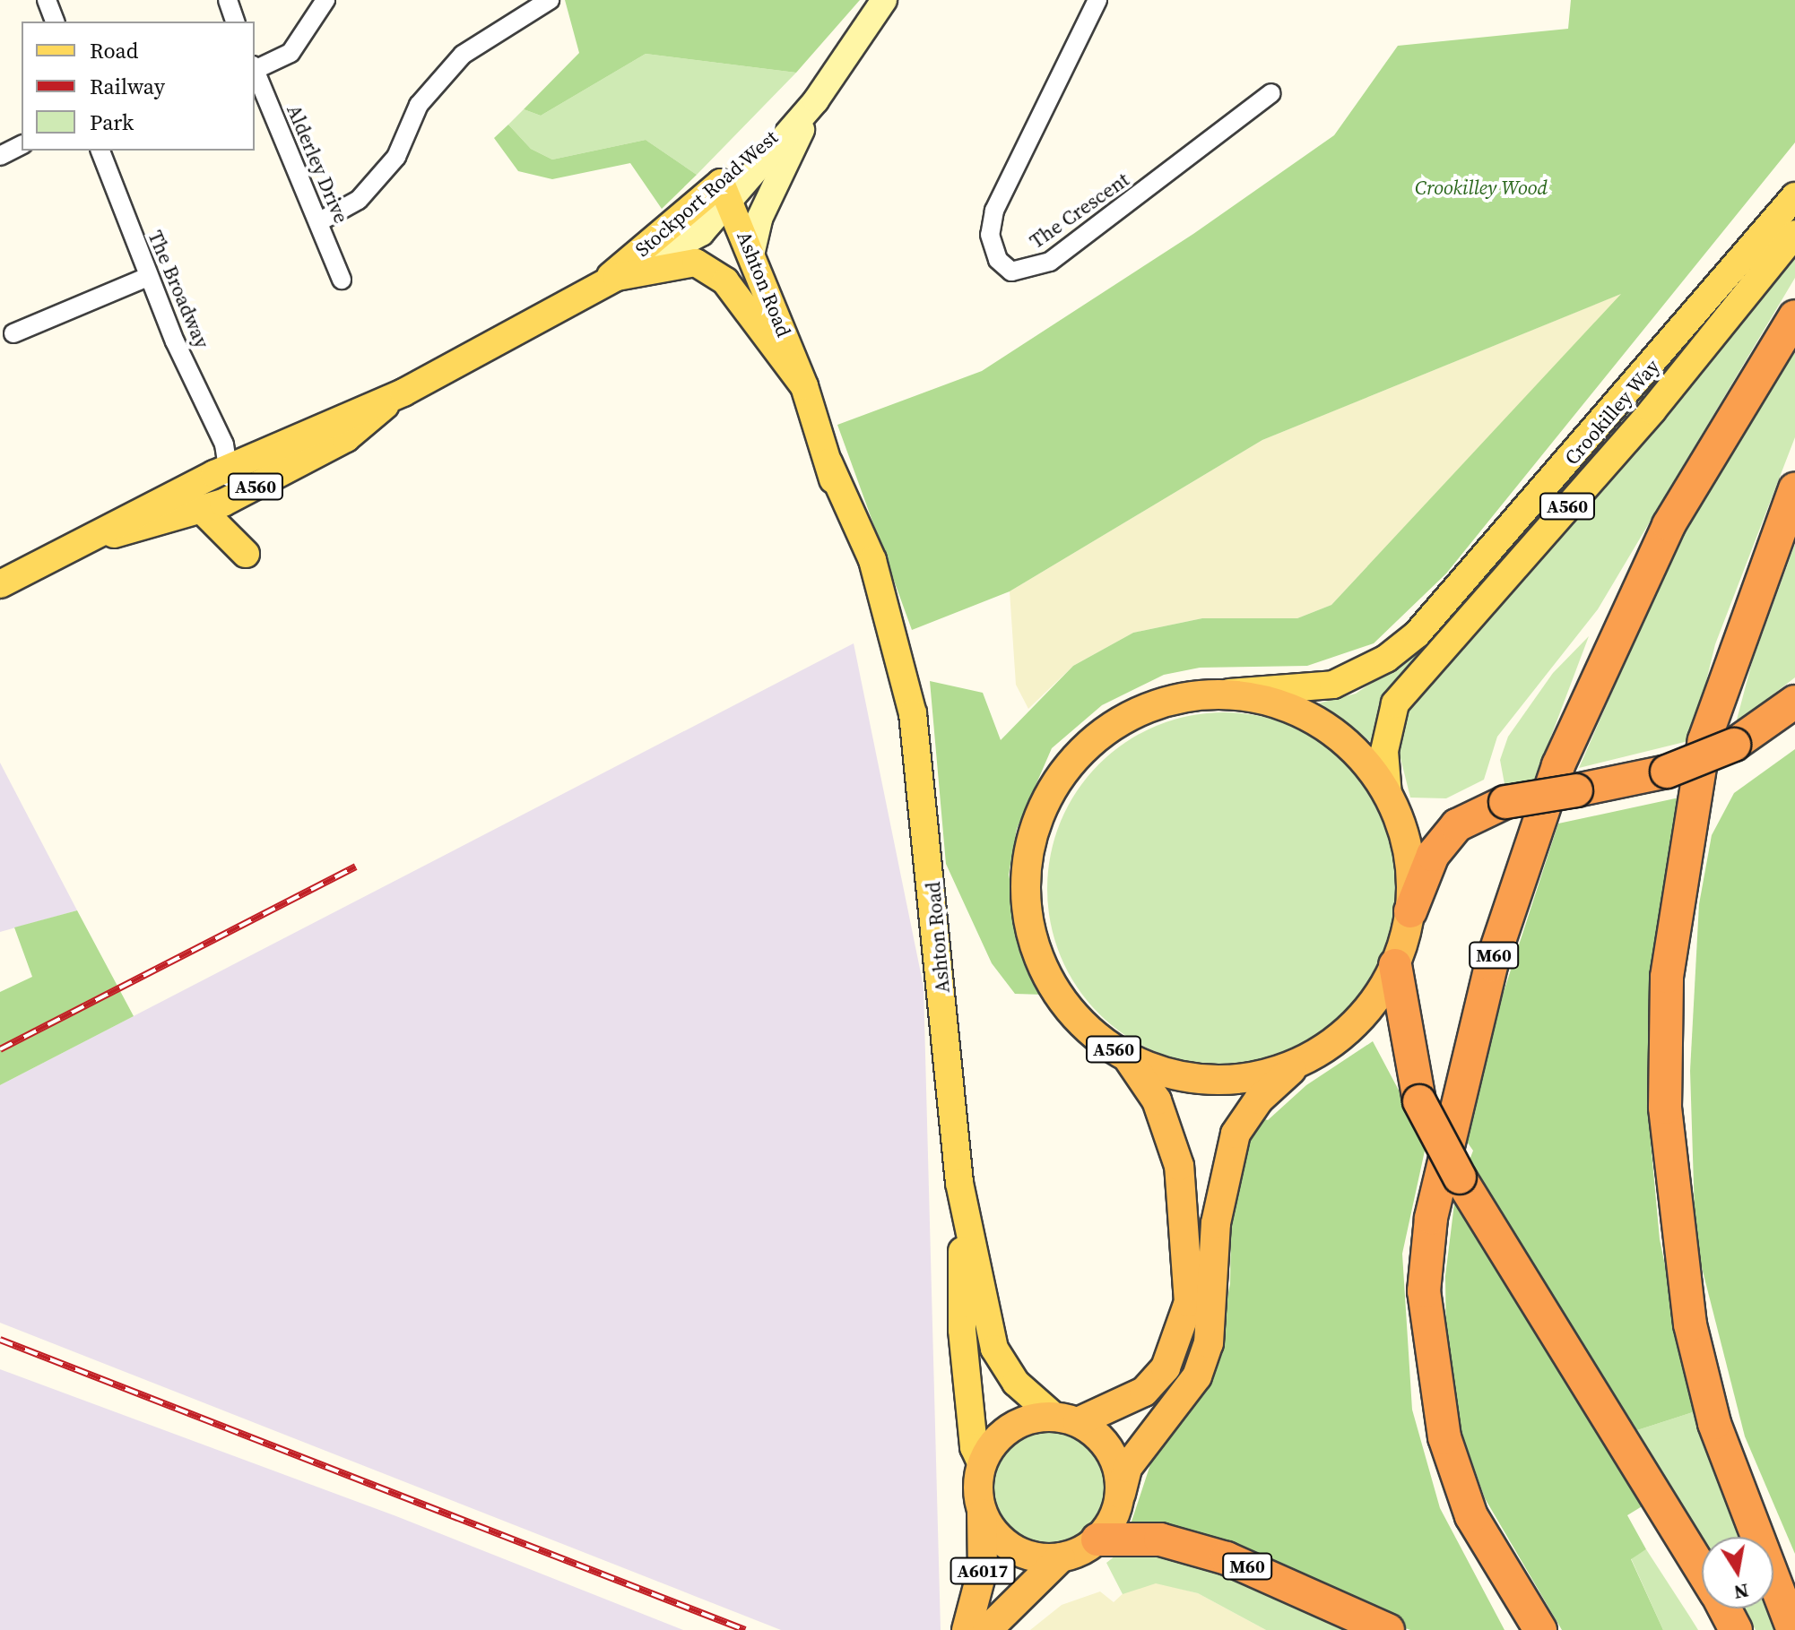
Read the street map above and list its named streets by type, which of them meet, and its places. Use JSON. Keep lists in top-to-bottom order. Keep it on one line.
{"streets":{"highway":["A560","M60","A6017"],"main road":["Stockport Road West","Ashton Road","Crookilley Way"],"street":["Alderley Drive","The Crescent","The Broadway"]},"crossings":[["Stockport Road West","Ashton Road"],["Stockport Road West","The Broadway"],["Ashton Road","A560"],["Ashton Road","M60"],["Ashton Road","A6017"],["Crookilley Way","A560"],["A560","M60"],["A560","A6017"],["M60","A6017"]],"parks":["Crookilley Wood"],"legend":["Road","Railway","Park"],"north":"bottom"}
